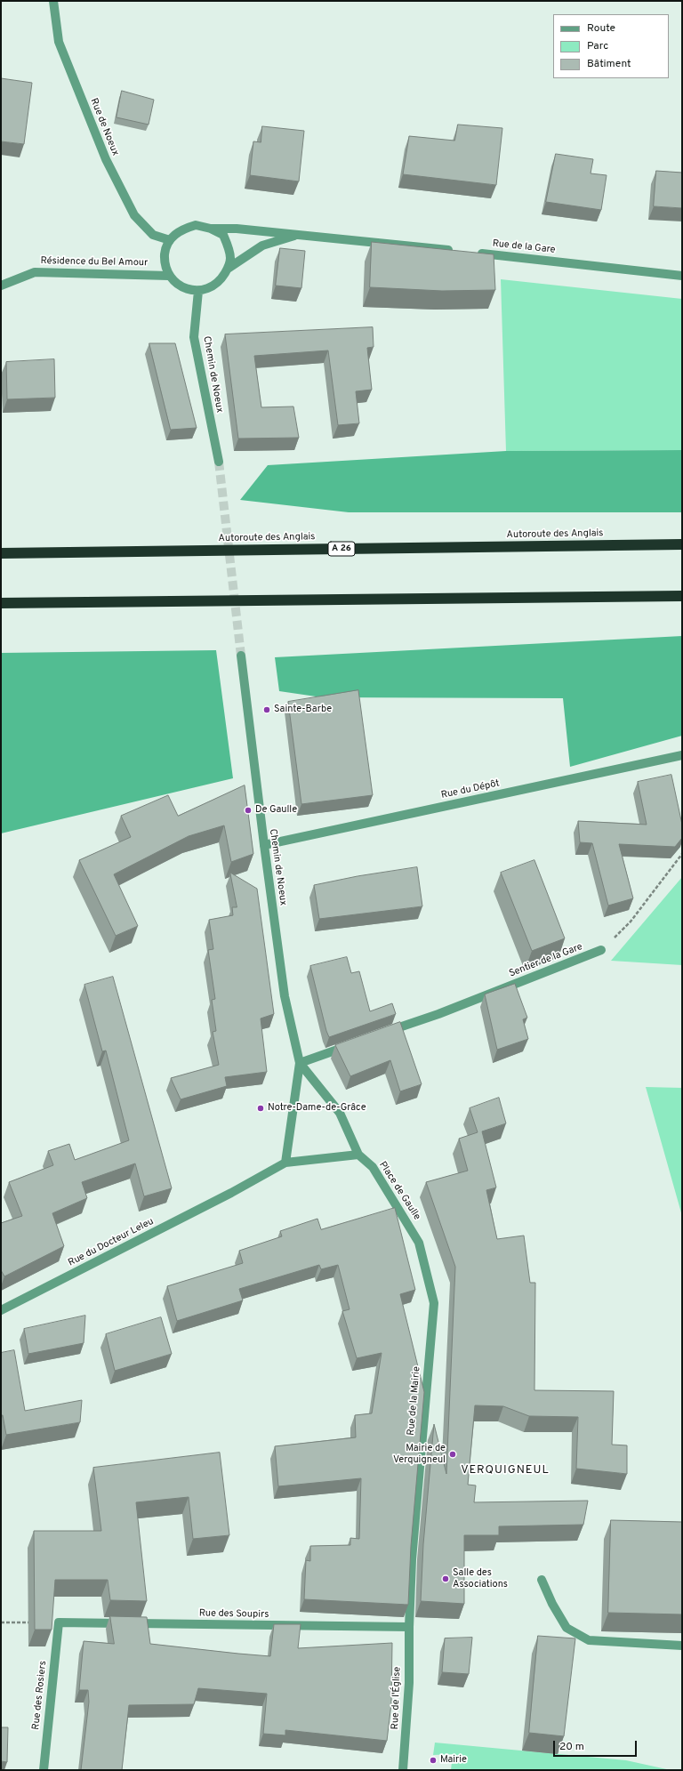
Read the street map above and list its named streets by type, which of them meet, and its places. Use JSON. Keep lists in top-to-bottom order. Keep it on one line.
{"streets":{"highway":["Autoroute des Anglais","A 26"],"street":["Rue de Noeux","Rue de la Gare","Résidence du Bel Amour","Chemin de Noeux","Rue du Dépôt","Sentier de la Gare","Place de Gaulle","Rue du Docteur Leleu","Rue de la Mairie","Rue des Soupirs","Rue des Rosiers","Rue de l'Église"]},"crossings":[["Rue de Noeux","Résidence du Bel Amour"],["Rue de Noeux","Chemin de Noeux"],["Résidence du Bel Amour","Chemin de Noeux"],["Chemin de Noeux","Rue du Dépôt"],["Chemin de Noeux","Place de Gaulle"],["Place de Gaulle","Rue du Docteur Leleu"],["Place de Gaulle","Rue de la Mairie"],["Rue de la Mairie","Rue des Soupirs"],["Rue de la Mairie","Rue de l'Église"],["Rue des Soupirs","Rue des Rosiers"],["Rue des Soupirs","Rue de l'Église"]],"districts":["VERQUIGNEUL"],"places":["Sainte-Barbe","De Gaulle","Notre-Dame-de-Grâce","Mairie de Verquigneul","Salle des Associations","Mairie"],"legend":["Route","Parc","Bâtiment"],"scale_bar":"20 m"}
